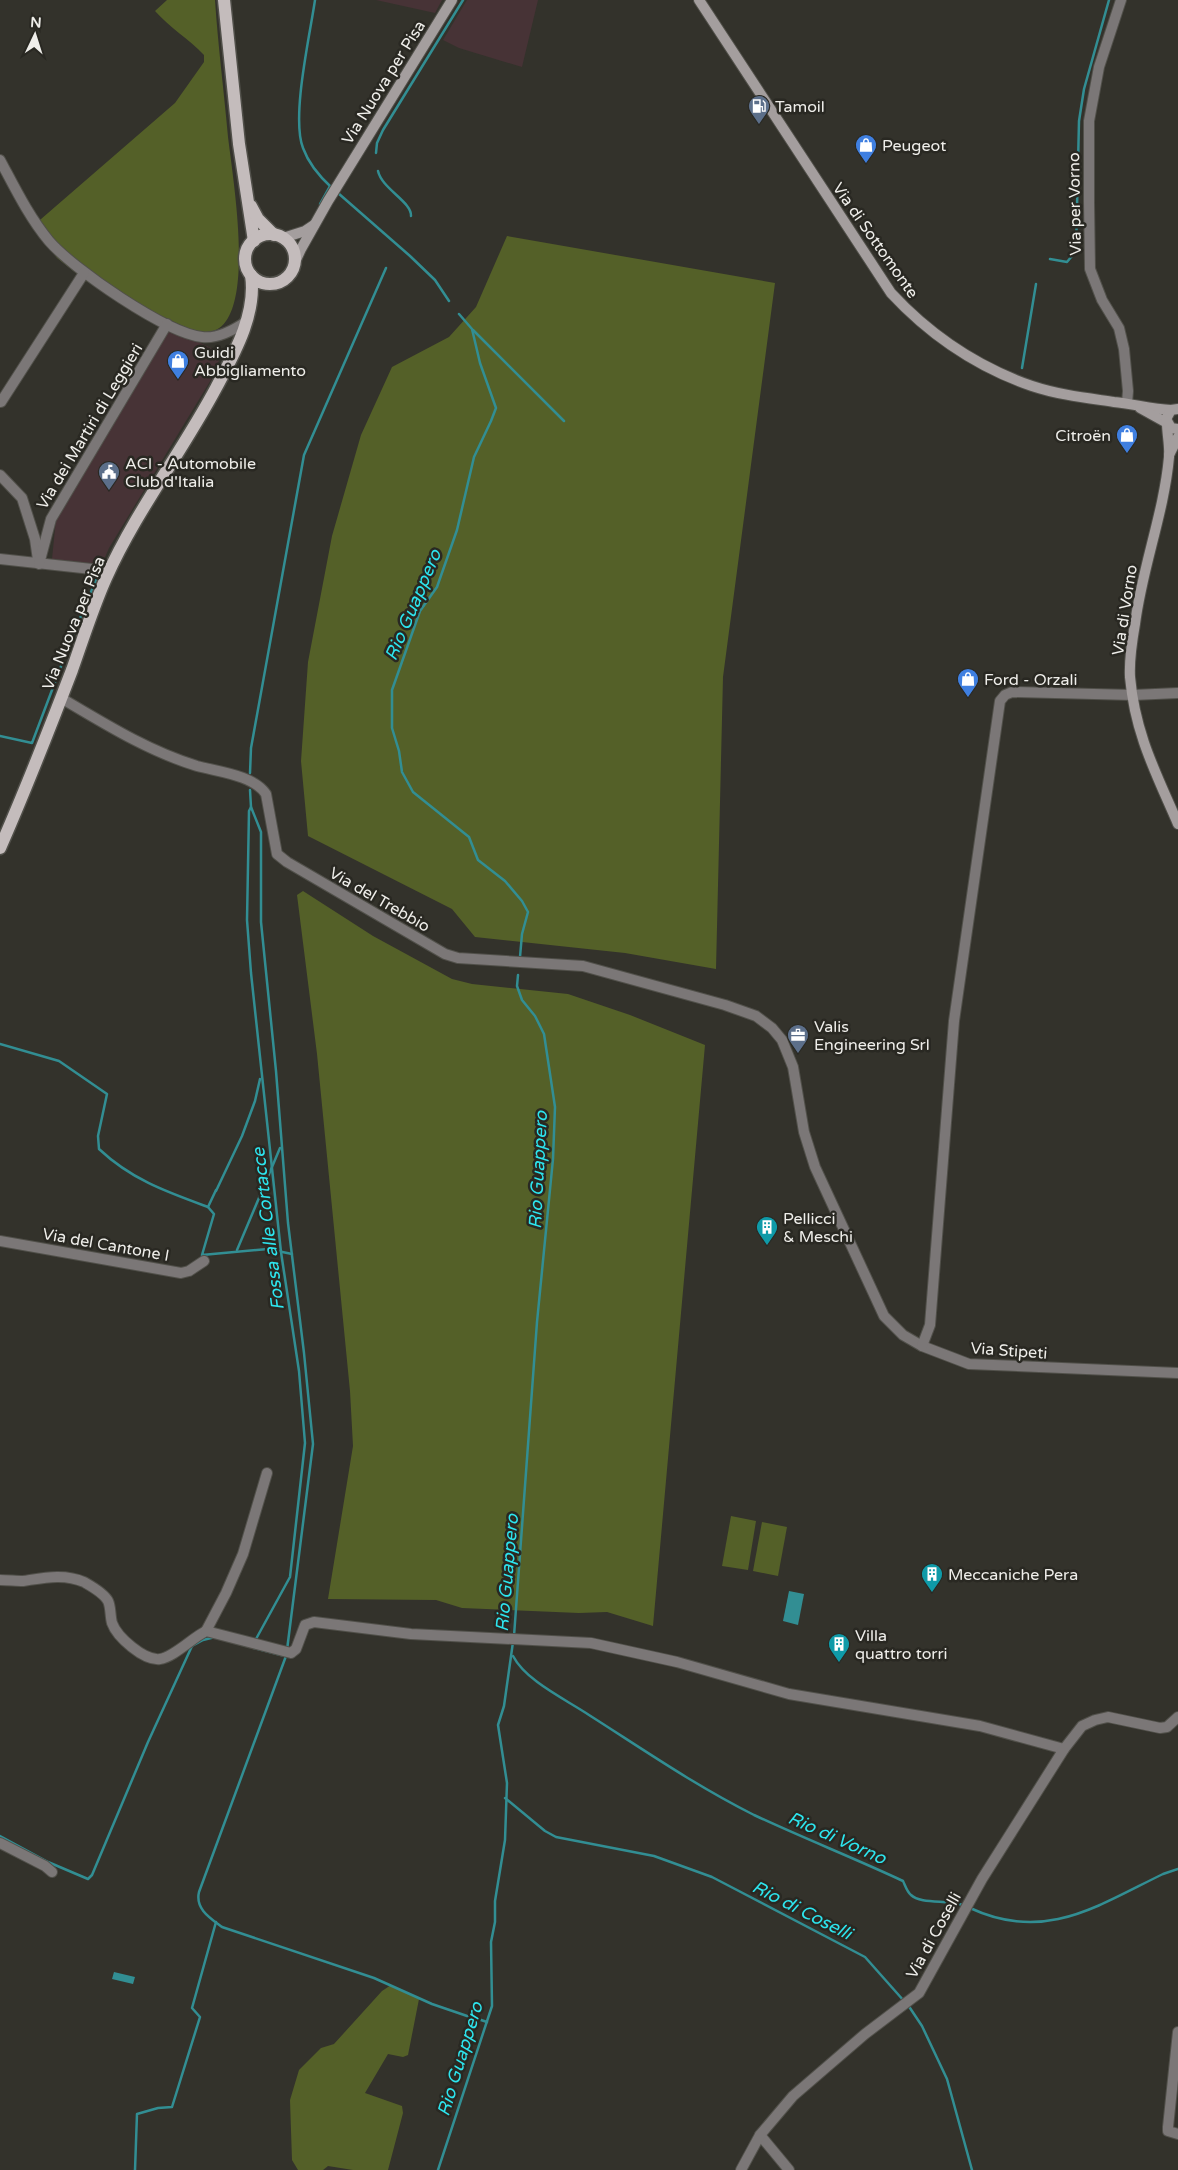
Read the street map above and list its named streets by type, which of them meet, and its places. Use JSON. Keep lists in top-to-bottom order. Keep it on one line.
{"streets":{"main road":["Via Nuova per Pisa","Via di Sottomonte","Via di Vorno"],"street":["Via per Vorno","Via dei Martiri di Leggieri","Via del Trebbio","Via del Cantone I","Via Stipeti","Via di Coselli"]},"crossings":[["Via Nuova per Pisa","Via del Trebbio"],["Via per Vorno","Via di Sottomonte"],["Via di Sottomonte","Via di Vorno"],["Via del Trebbio","Via Stipeti"]],"water":["Rio Guappero","Fossa alle Cortacce","Rio di Vorno","Rio di Coselli"],"places":{"fuel station":["Tamoil"],"shop":["Peugeot","Guidi Abbigliamento","Citroën","Ford - Orzali"],"public building":["ACI - Automobile Club d'Italia"],"office":["Valis Engineering Srl"],"building":["Pellicci & Meschi","Meccaniche Pera","Villa quattro torri"]},"north":"top"}
